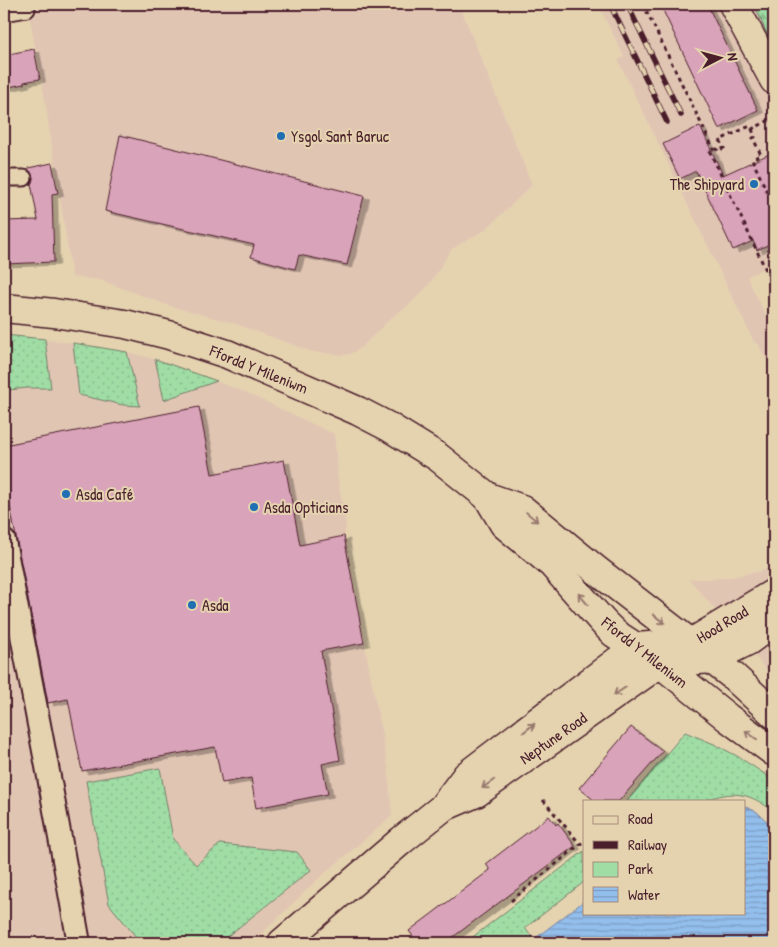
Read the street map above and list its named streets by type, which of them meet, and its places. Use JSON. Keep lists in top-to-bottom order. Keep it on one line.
{"streets":{"street":["Ffordd Y Mileniwm","Hood Road","Neptune Road"]},"crossings":[["Ffordd Y Mileniwm","Hood Road"],["Ffordd Y Mileniwm","Neptune Road"],["Hood Road","Neptune Road"]],"places":["Ysgol Sant Baruc","The Shipyard","Asda Café","Asda Opticians","Asda"],"legend":["Road","Railway","Park","Water"],"north":"right"}
